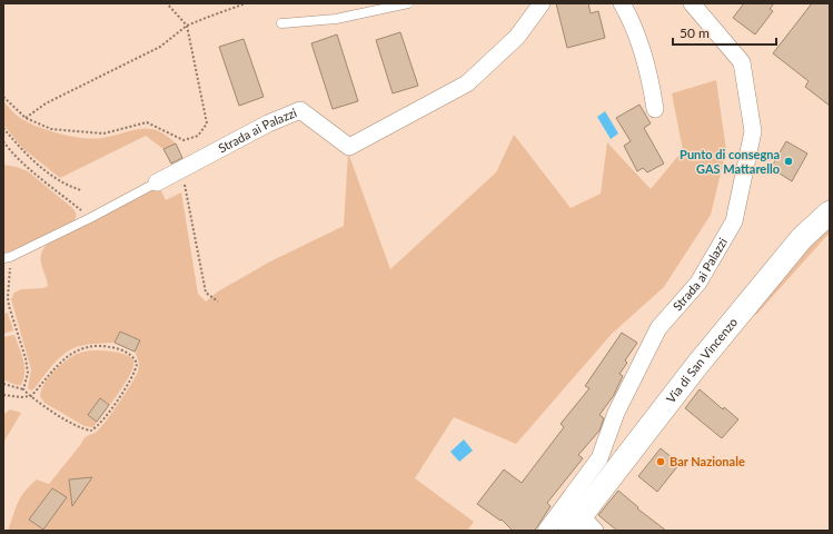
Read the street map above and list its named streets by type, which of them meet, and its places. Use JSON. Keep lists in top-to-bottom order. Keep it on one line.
{"streets":{"main road":["Via di San Vincenzo"],"street":["Strada ai Palazzi"]},"places":["Punto di consegna GAS Mattarello","Bar Nazionale"],"scale_bar":"50 m"}
